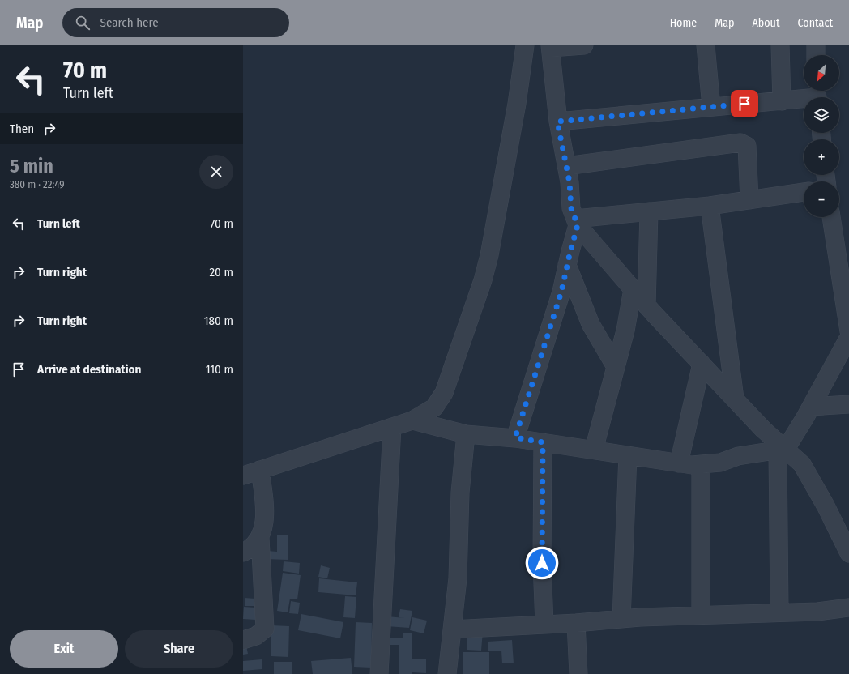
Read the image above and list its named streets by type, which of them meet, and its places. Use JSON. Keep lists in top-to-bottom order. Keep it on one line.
{"north":"bottom left","page":{"header":"Map","search":"Search here","nav":["Home","Map","About","Contact"],"turn":["70 m","Turn left"],"map_buttons":["+","−"],"then":"Then","heading":["5 min","380 m · 22:49"],"list":[{"name":"Turn left","value":"70 m"},{"name":"Turn right","value":"20 m"},{"name":"Turn right","value":"180 m"},{"name":"Arrive at destination","value":"110 m"}],"buttons":["Exit","Share"]}}
